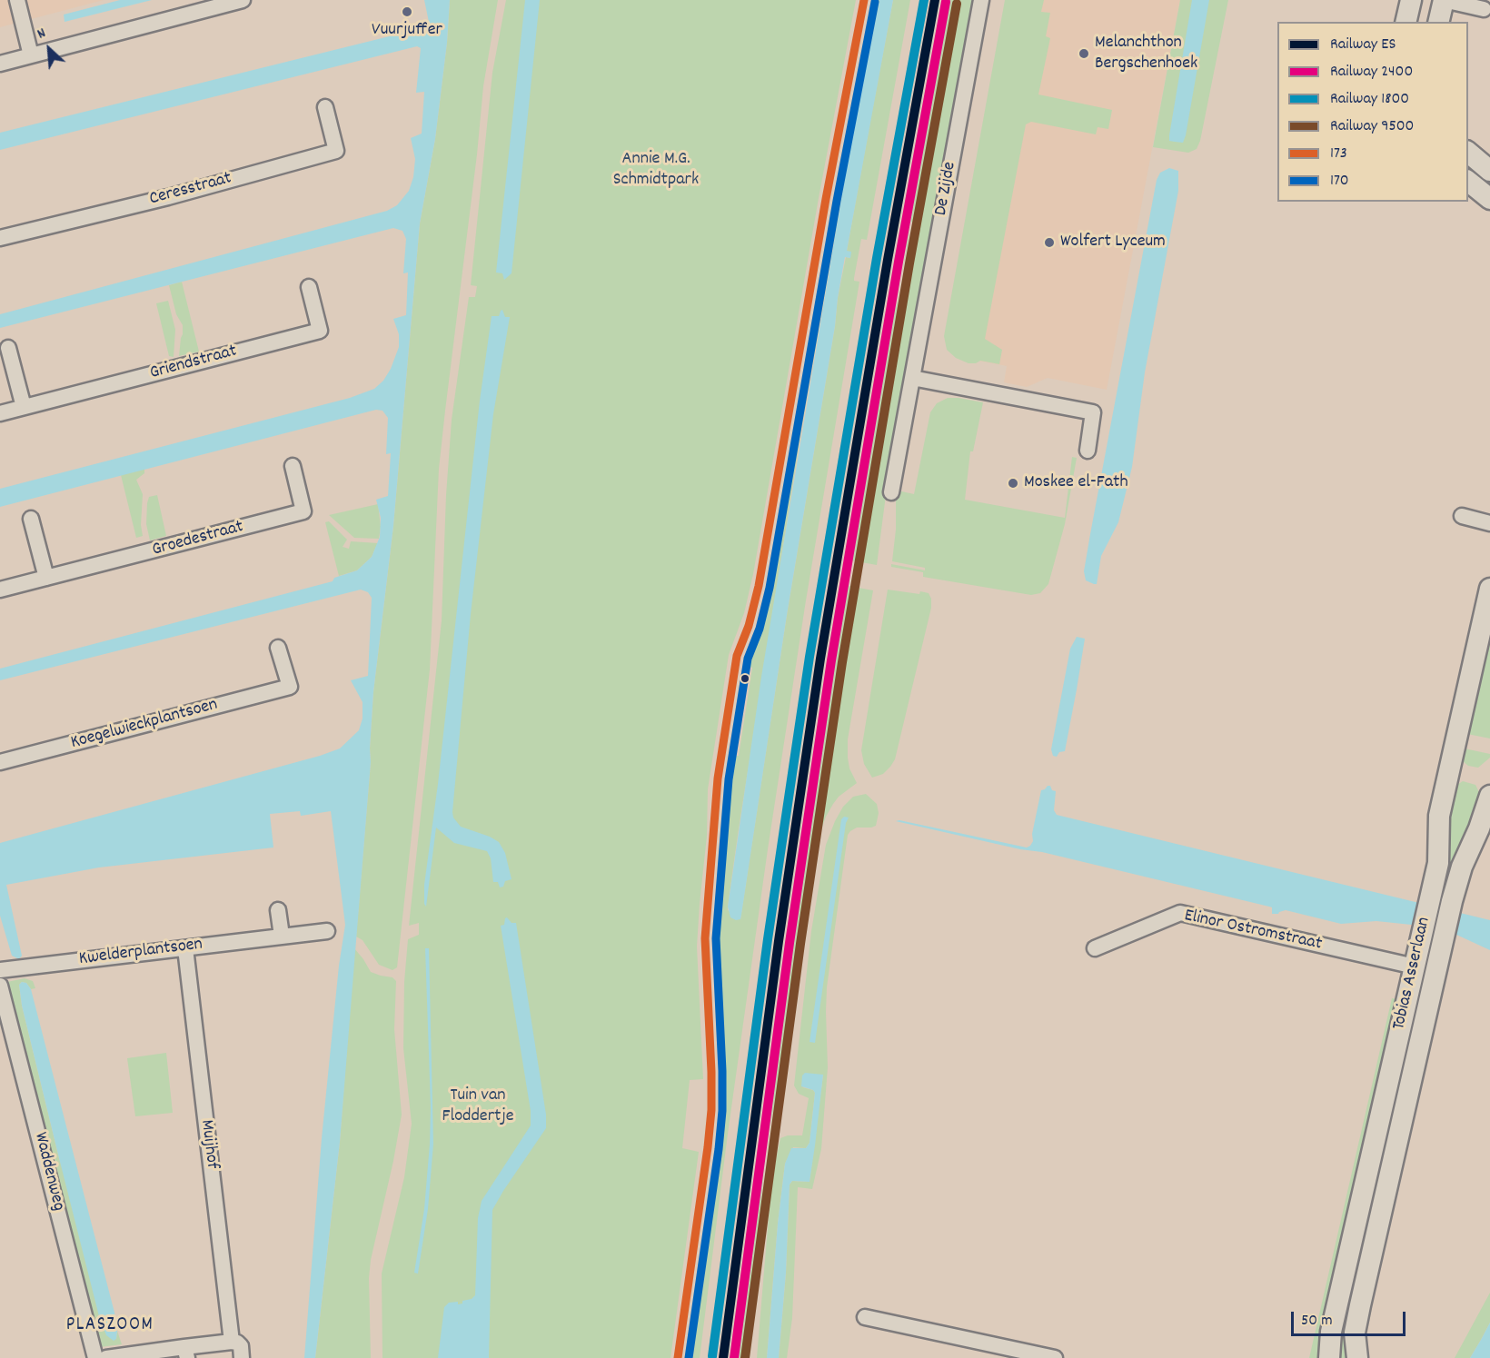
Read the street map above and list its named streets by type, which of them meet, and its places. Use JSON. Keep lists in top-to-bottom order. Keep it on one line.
{"streets":{"street":["De Zijde","Ceresstraat","Griendstraat","Groedestraat","Koegelwieckplantsoen","Elinor Ostromstraat","Kwelderplantsoen","Tobias Asserlaan","Muijhof","Waddenweg"]},"crossings":[["Elinor Ostromstraat","Tobias Asserlaan"],["Kwelderplantsoen","Muijhof"]],"districts":["PLASZOOM"],"parks":["Annie M.G. Schmidtpark","Tuin van Floddertje"],"places":["Vuurjuffer","Melanchthon Bergschenhoek","Wolfert Lyceum","Moskee el-Fath"],"lines":["rail line ES","rail line 1800","transit line 173","rail line 2400","transit line 170","rail line 9500"],"legend":["Railway ES","Railway 2400","Railway 1800","Railway 9500","173","170"],"scale_bar":"50 m","north":"top left"}
